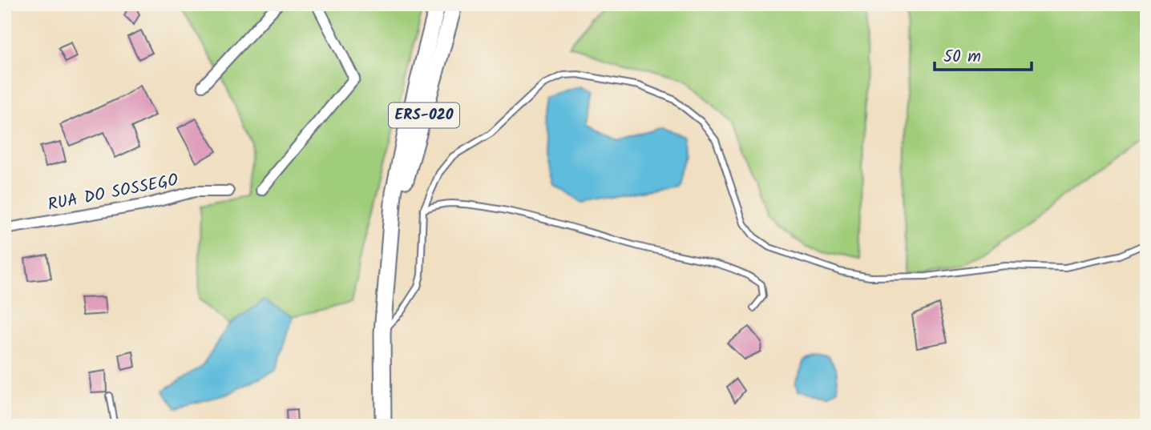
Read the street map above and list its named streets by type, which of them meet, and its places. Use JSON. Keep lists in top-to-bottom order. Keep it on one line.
{"streets":{"main road":["ERS-020"],"street":["RUA DO SOSSEGO"]},"scale_bar":"50 m"}
